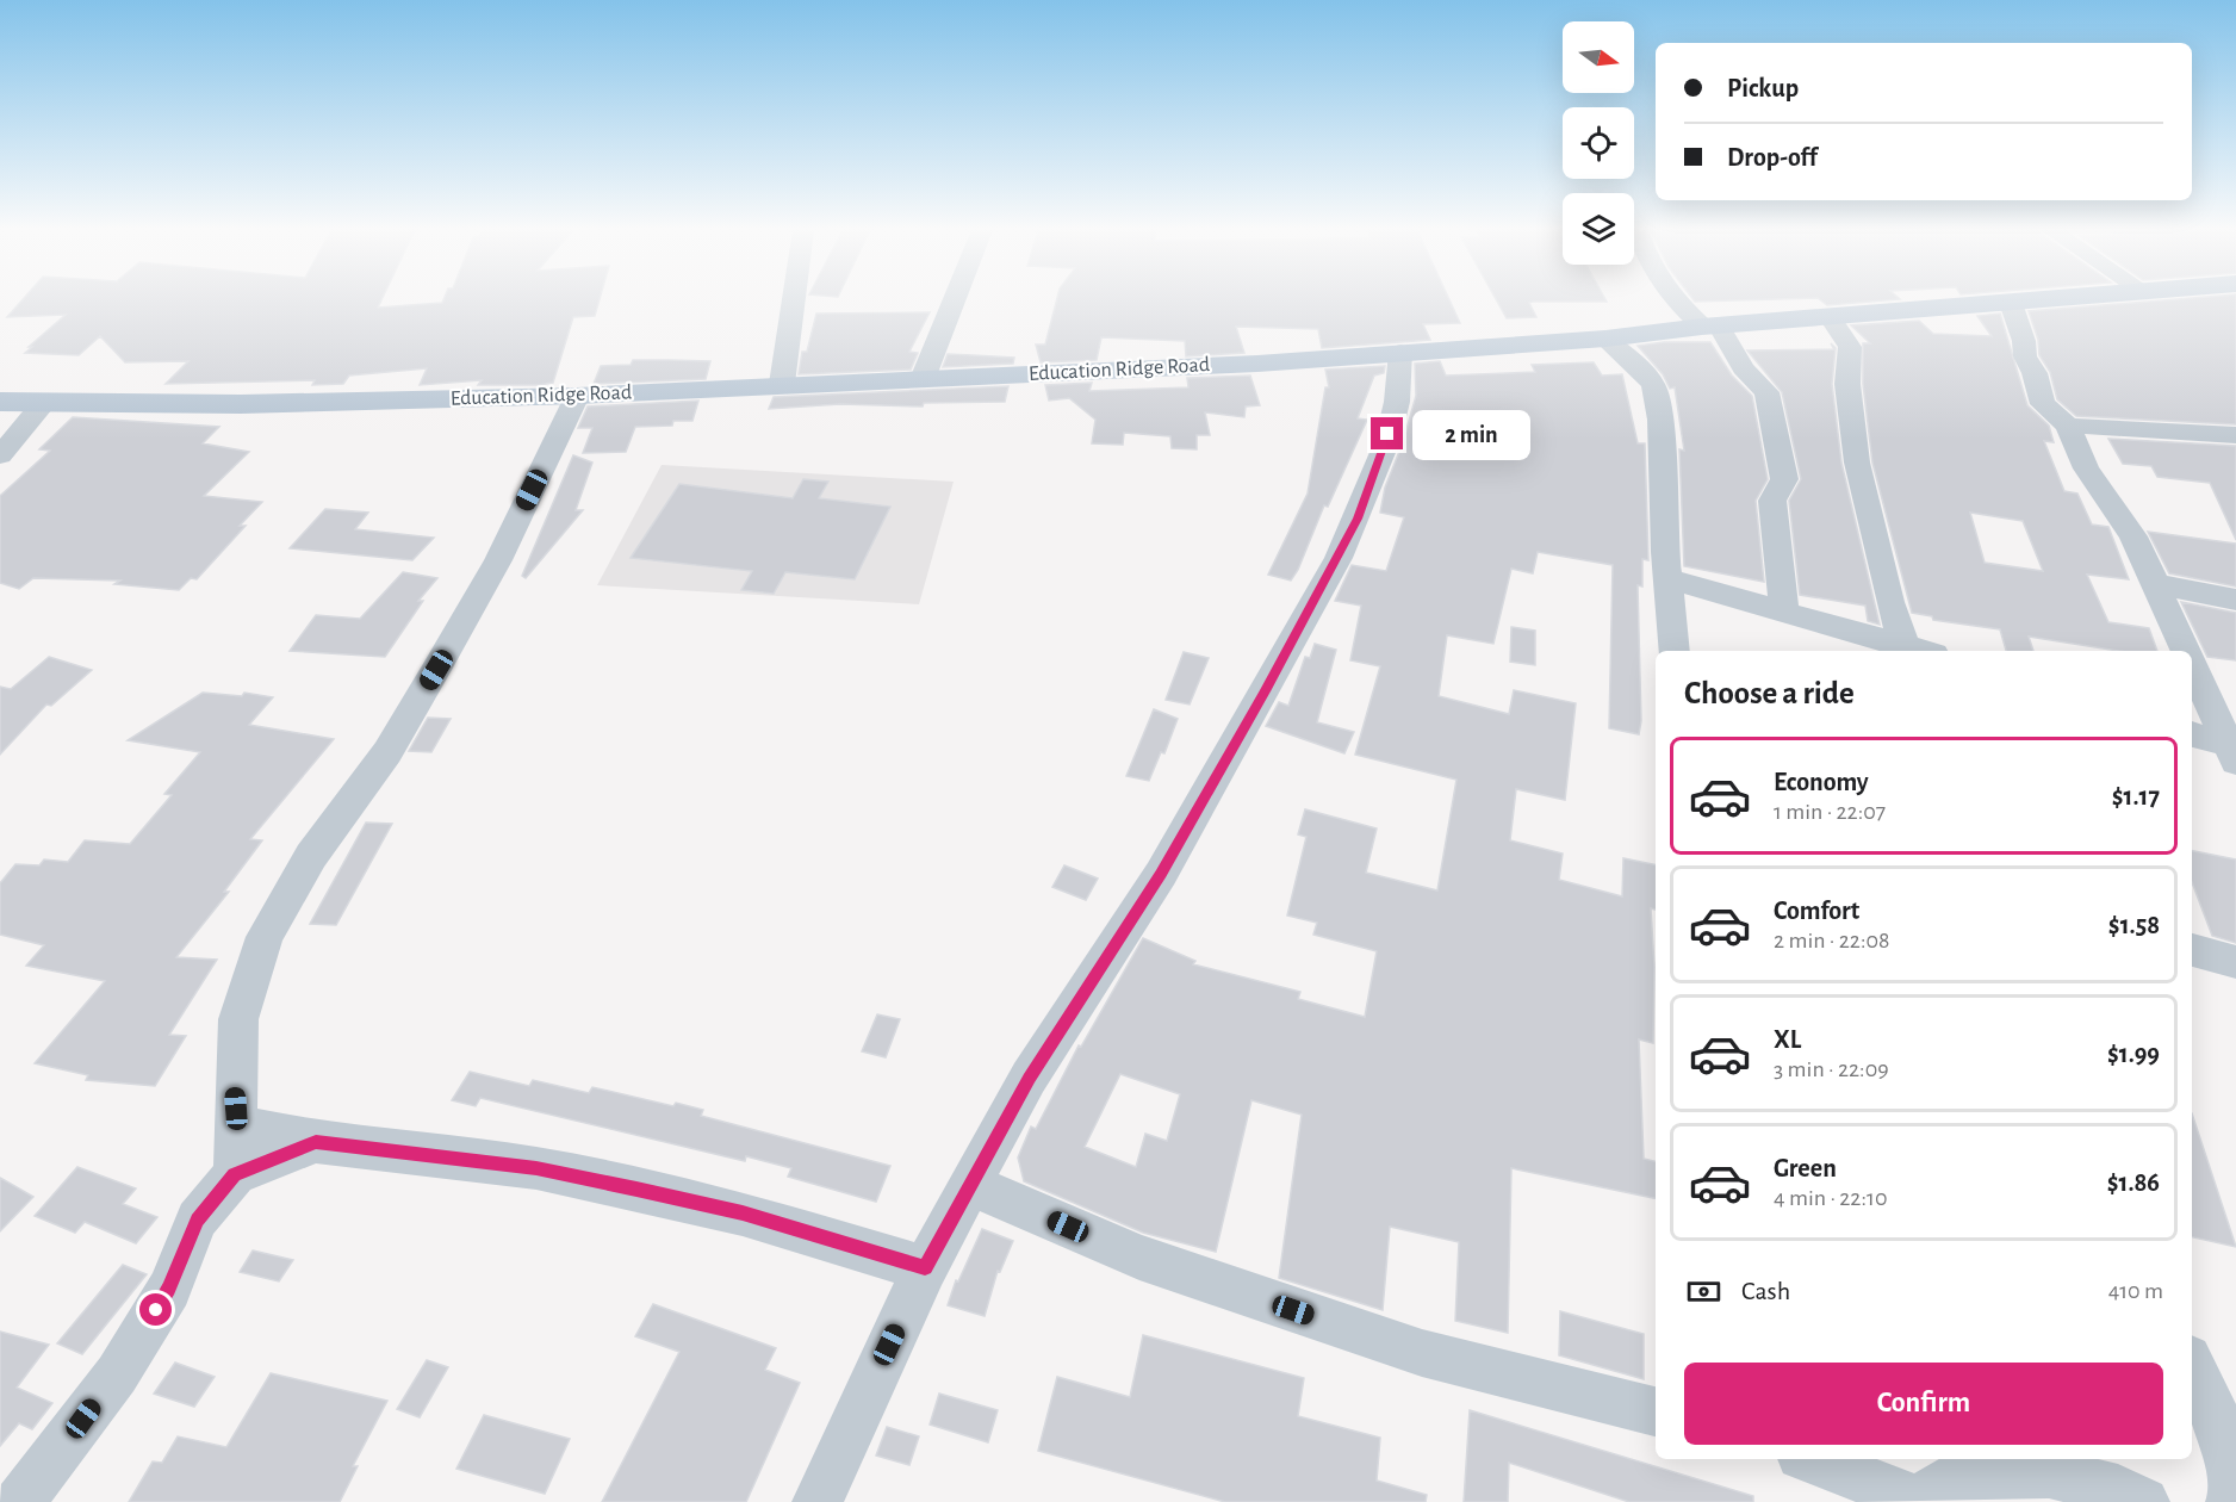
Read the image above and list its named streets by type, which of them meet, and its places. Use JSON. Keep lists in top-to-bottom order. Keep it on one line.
{"streets":{"main road":["Education Ridge Road"]},"north":"right","page":{"banner":["Pickup","Drop-off"],"bubble":"2 min","heading":"Choose a ride","list":[{"name":"Economy","note":"1 min · 22:07","value":"$1.17"},{"name":"Comfort","note":"2 min · 22:08","value":"$1.58"},{"name":"XL","note":"3 min · 22:09","value":"$1.99"},{"name":"Green","note":"4 min · 22:10","value":"$1.86"}],"pay":["Cash","410 m"],"buttons":"Confirm"}}
